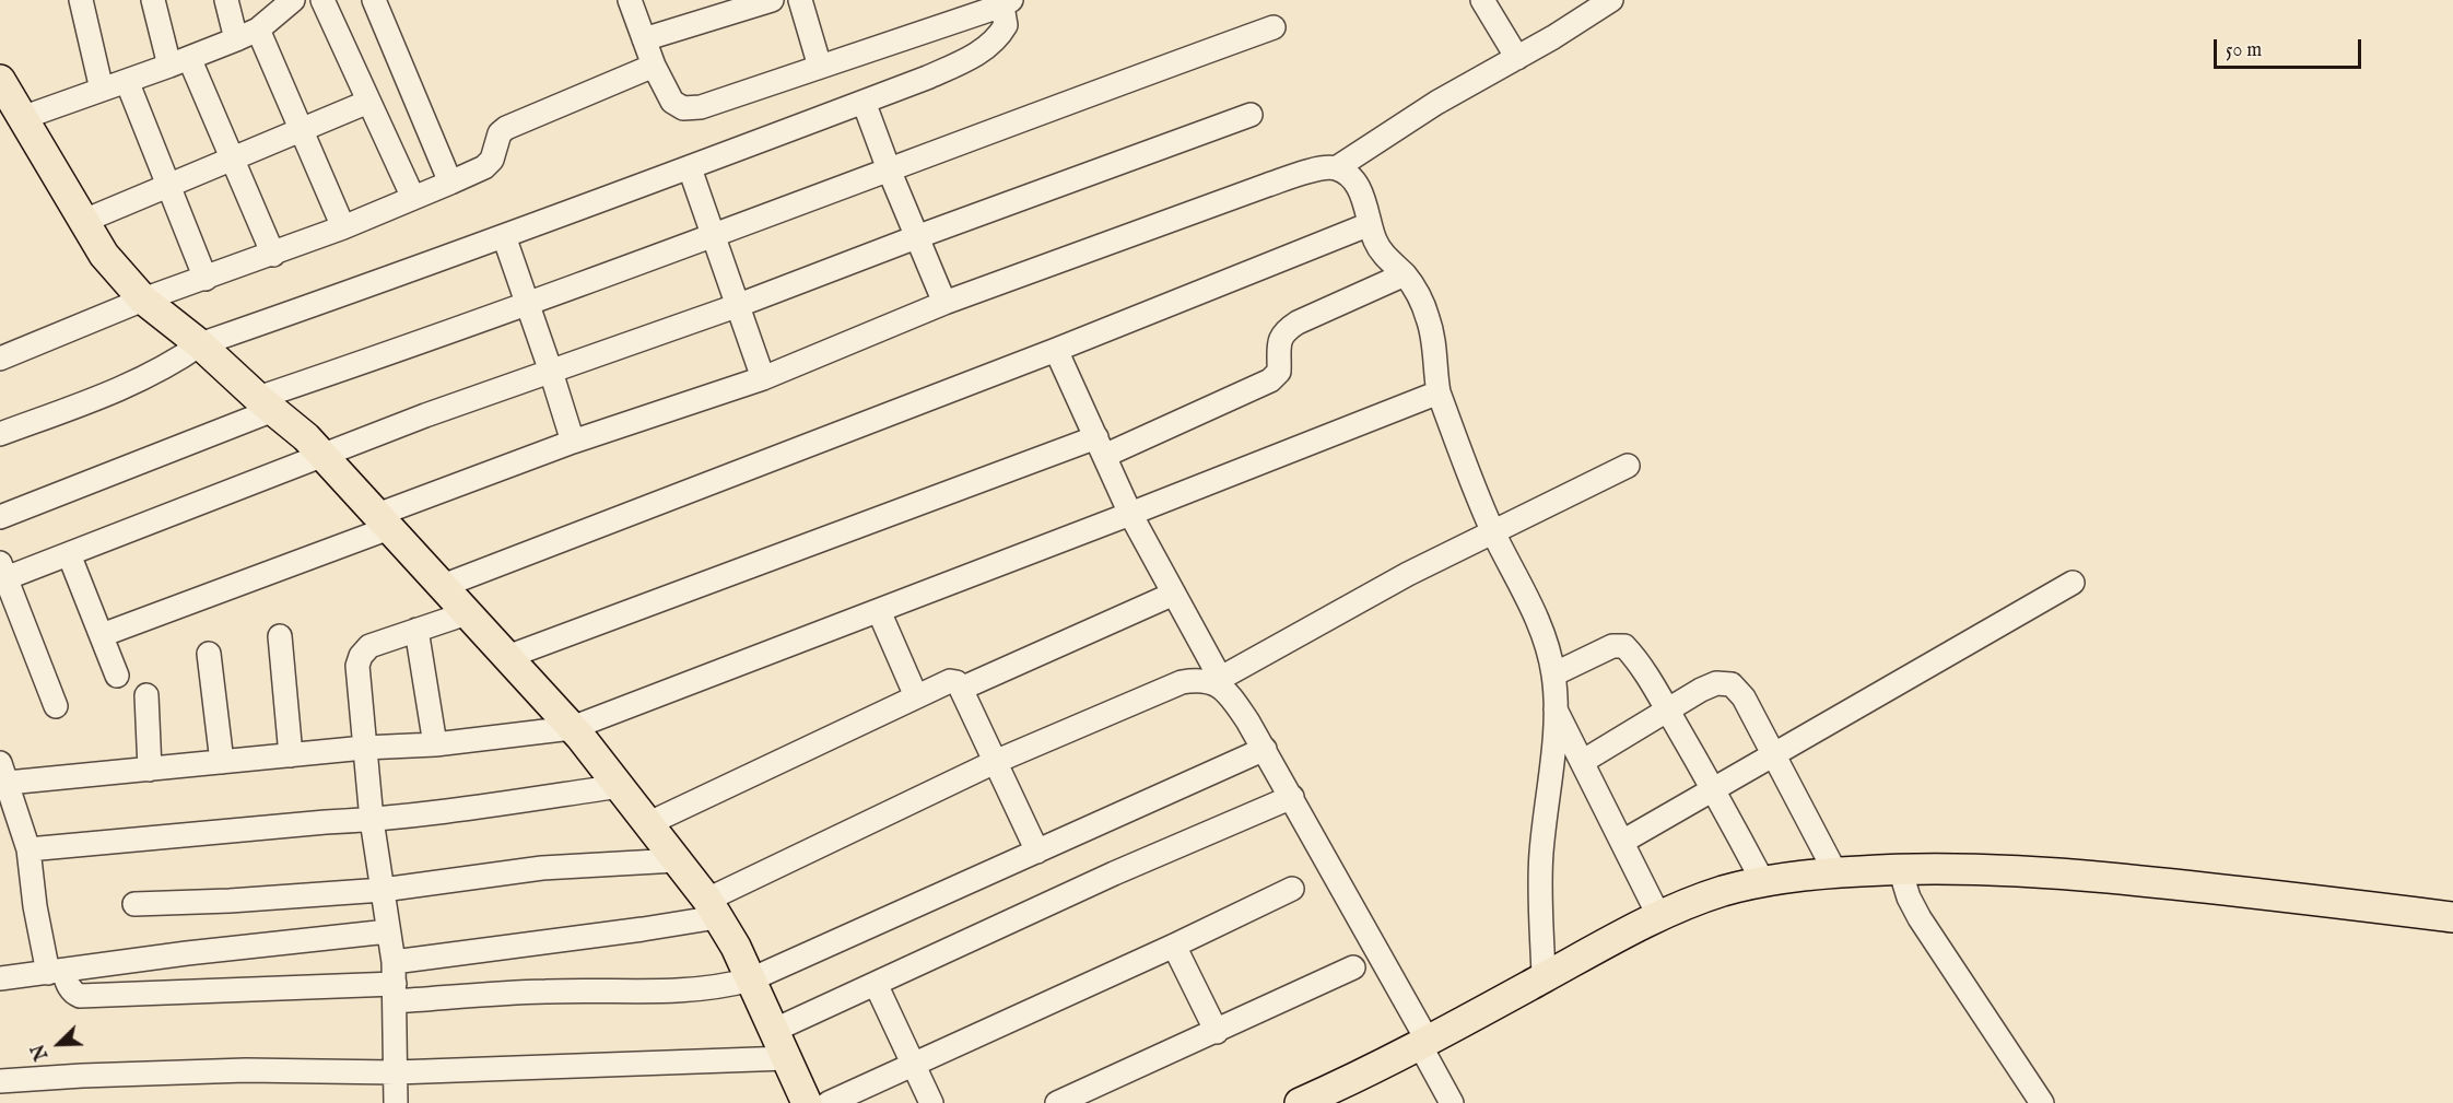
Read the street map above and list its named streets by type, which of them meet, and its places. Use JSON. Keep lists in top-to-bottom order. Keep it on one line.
{"scale_bar":"50 m","north":"bottom left"}
